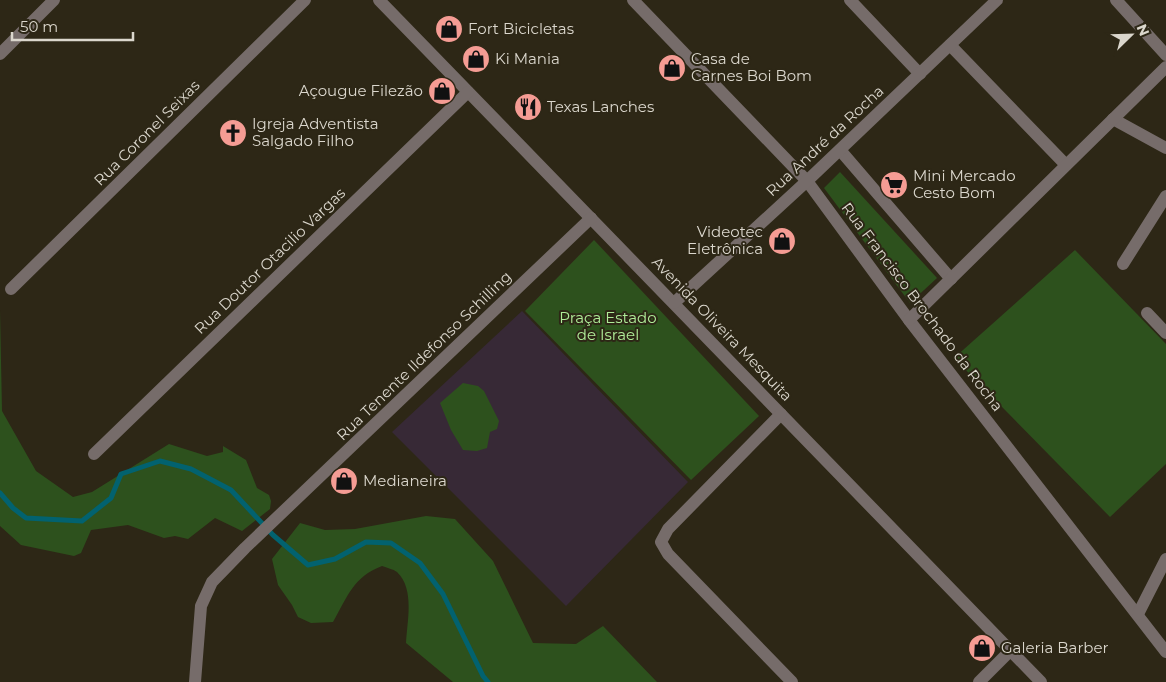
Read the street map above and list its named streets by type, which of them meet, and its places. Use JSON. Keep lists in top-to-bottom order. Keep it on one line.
{"streets":{"street":["Rua Coronel Seixas","Rua André da Rocha","Rua Doutor Otacilio Vargas","Rua Francisco Brochado da Rocha","Avenida Oliveira Mesquita","Rua Tenente Ildefonso Schilling"]},"crossings":[["Rua André da Rocha","Rua Francisco Brochado da Rocha"],["Rua André da Rocha","Avenida Oliveira Mesquita"],["Rua Doutor Otacilio Vargas","Avenida Oliveira Mesquita"],["Avenida Oliveira Mesquita","Rua Tenente Ildefonso Schilling"]],"parks":["Praça Estado de Israel"],"places":{"shop":["Fort Bicicletas","Ki Mania","Casa de Carnes Boi Bom","Açougue Filezão","Videotec Eletrônica","Medianeira","Galeria Barber"],"restaurant":["Texas Lanches"],"church":["Igreja Adventista Salgado Filho"],"supermarket":["Mini Mercado Cesto Bom"]},"scale_bar":"50 m","north":"top right"}
